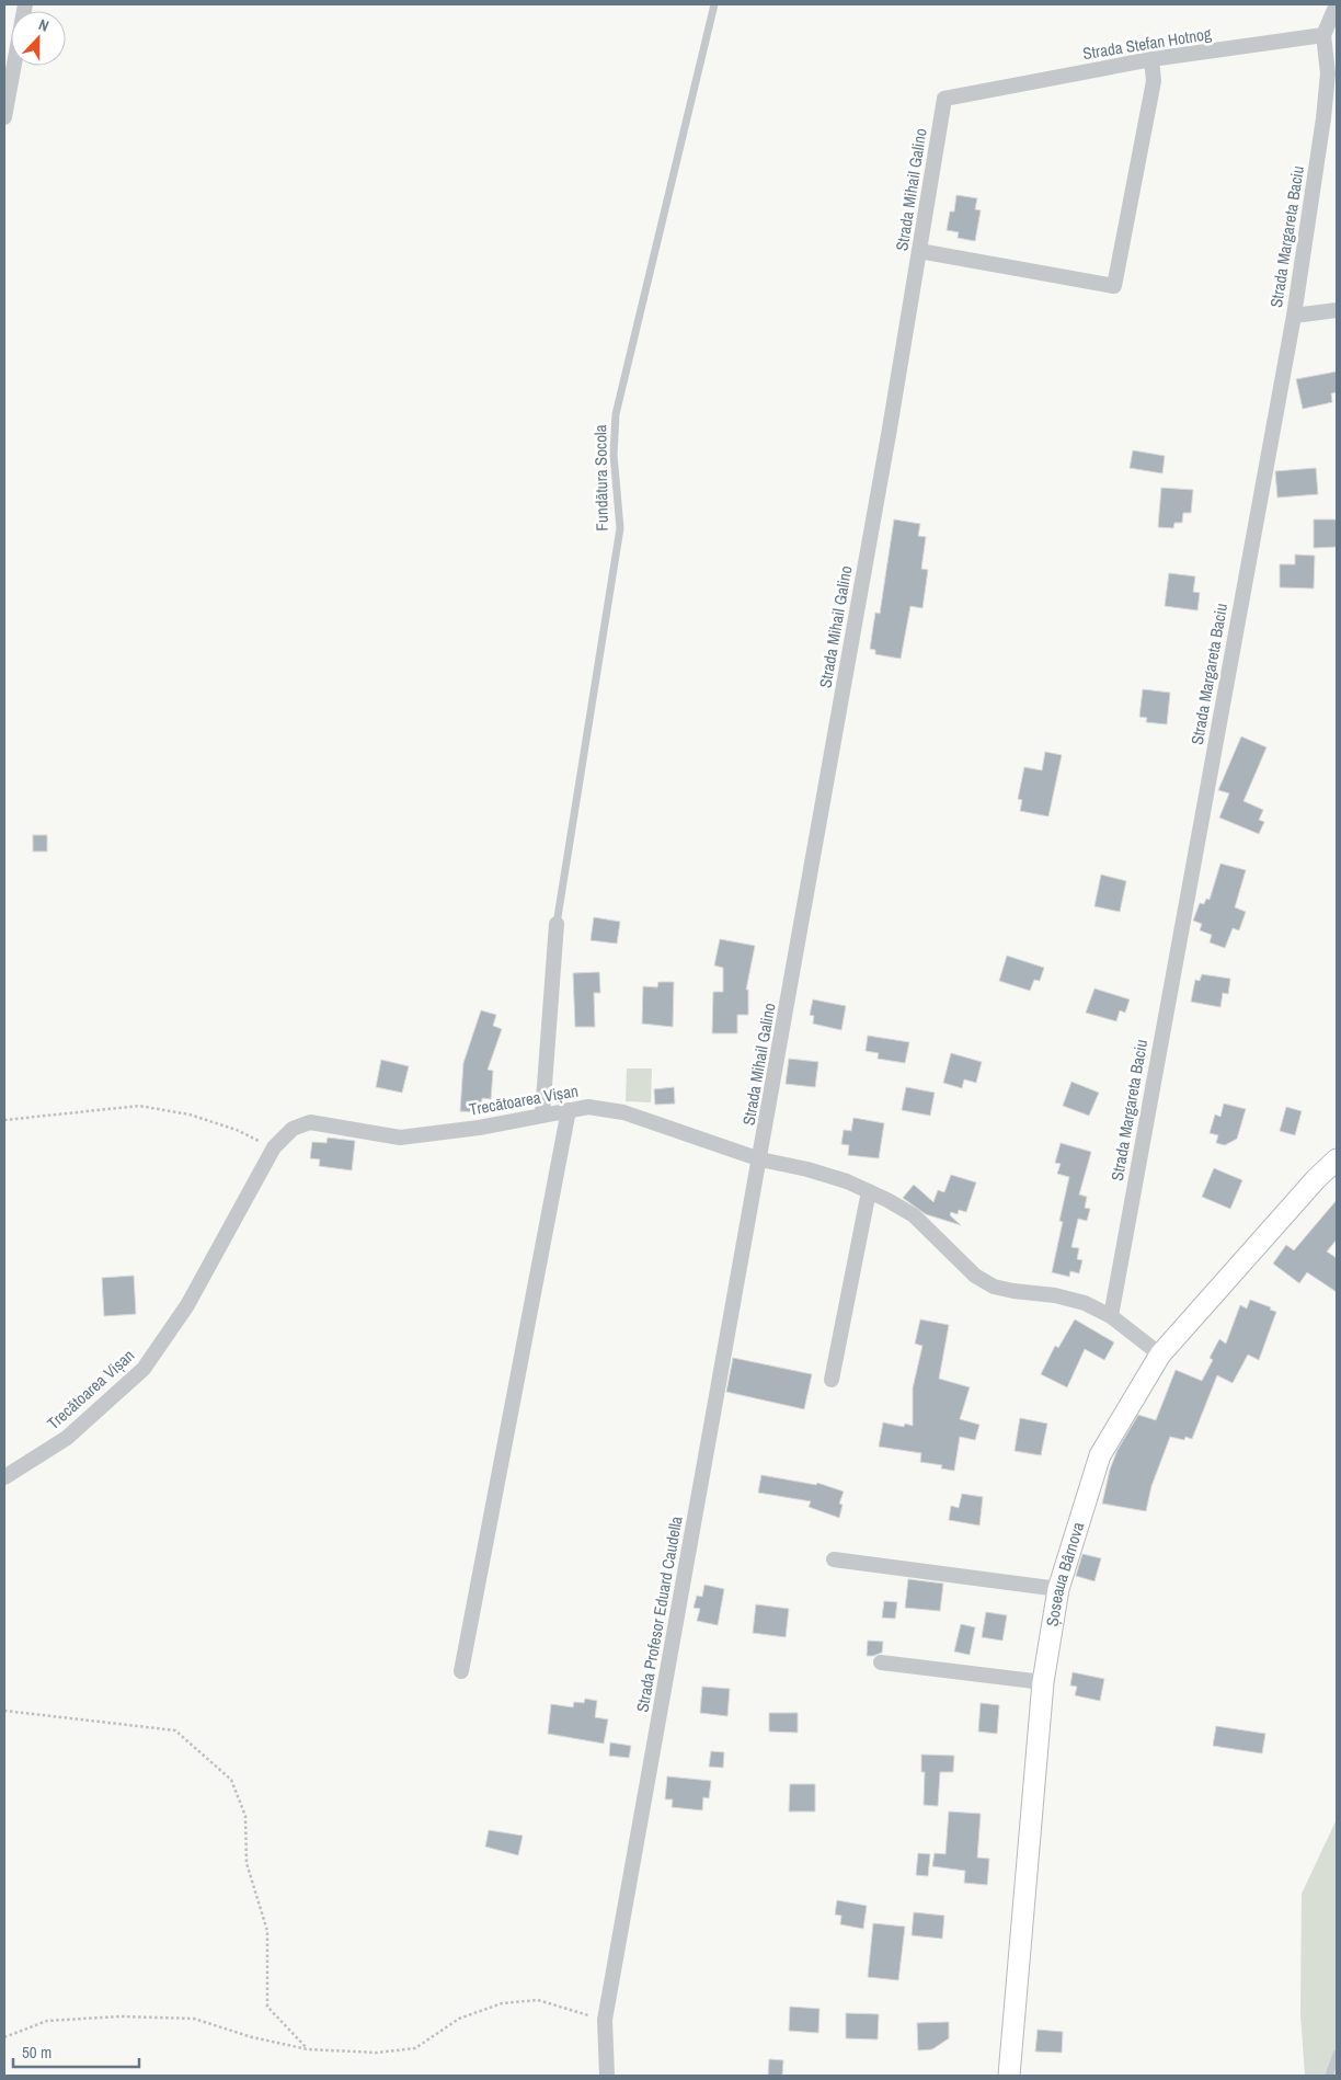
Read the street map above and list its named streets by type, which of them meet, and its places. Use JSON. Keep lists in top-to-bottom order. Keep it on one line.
{"streets":{"main road":["Șoseaua Bârnova"],"street":["Strada Stefan Hotnog","Strada Mihail Galino","Strada Margareta Baciu","Trecătoarea Vișan","Strada Profesor Eduard Caudella"],"lane":["Fundătura Socola"]},"crossings":[["Strada Stefan Hotnog","Strada Mihail Galino"],["Strada Stefan Hotnog","Strada Margareta Baciu"],["Strada Mihail Galino","Trecătoarea Vișan"],["Strada Mihail Galino","Strada Profesor Eduard Caudella"],["Strada Margareta Baciu","Trecătoarea Vișan"],["Trecătoarea Vișan","Șoseaua Bârnova"],["Trecătoarea Vișan","Strada Profesor Eduard Caudella"]],"scale_bar":"50 m","north":"top"}
